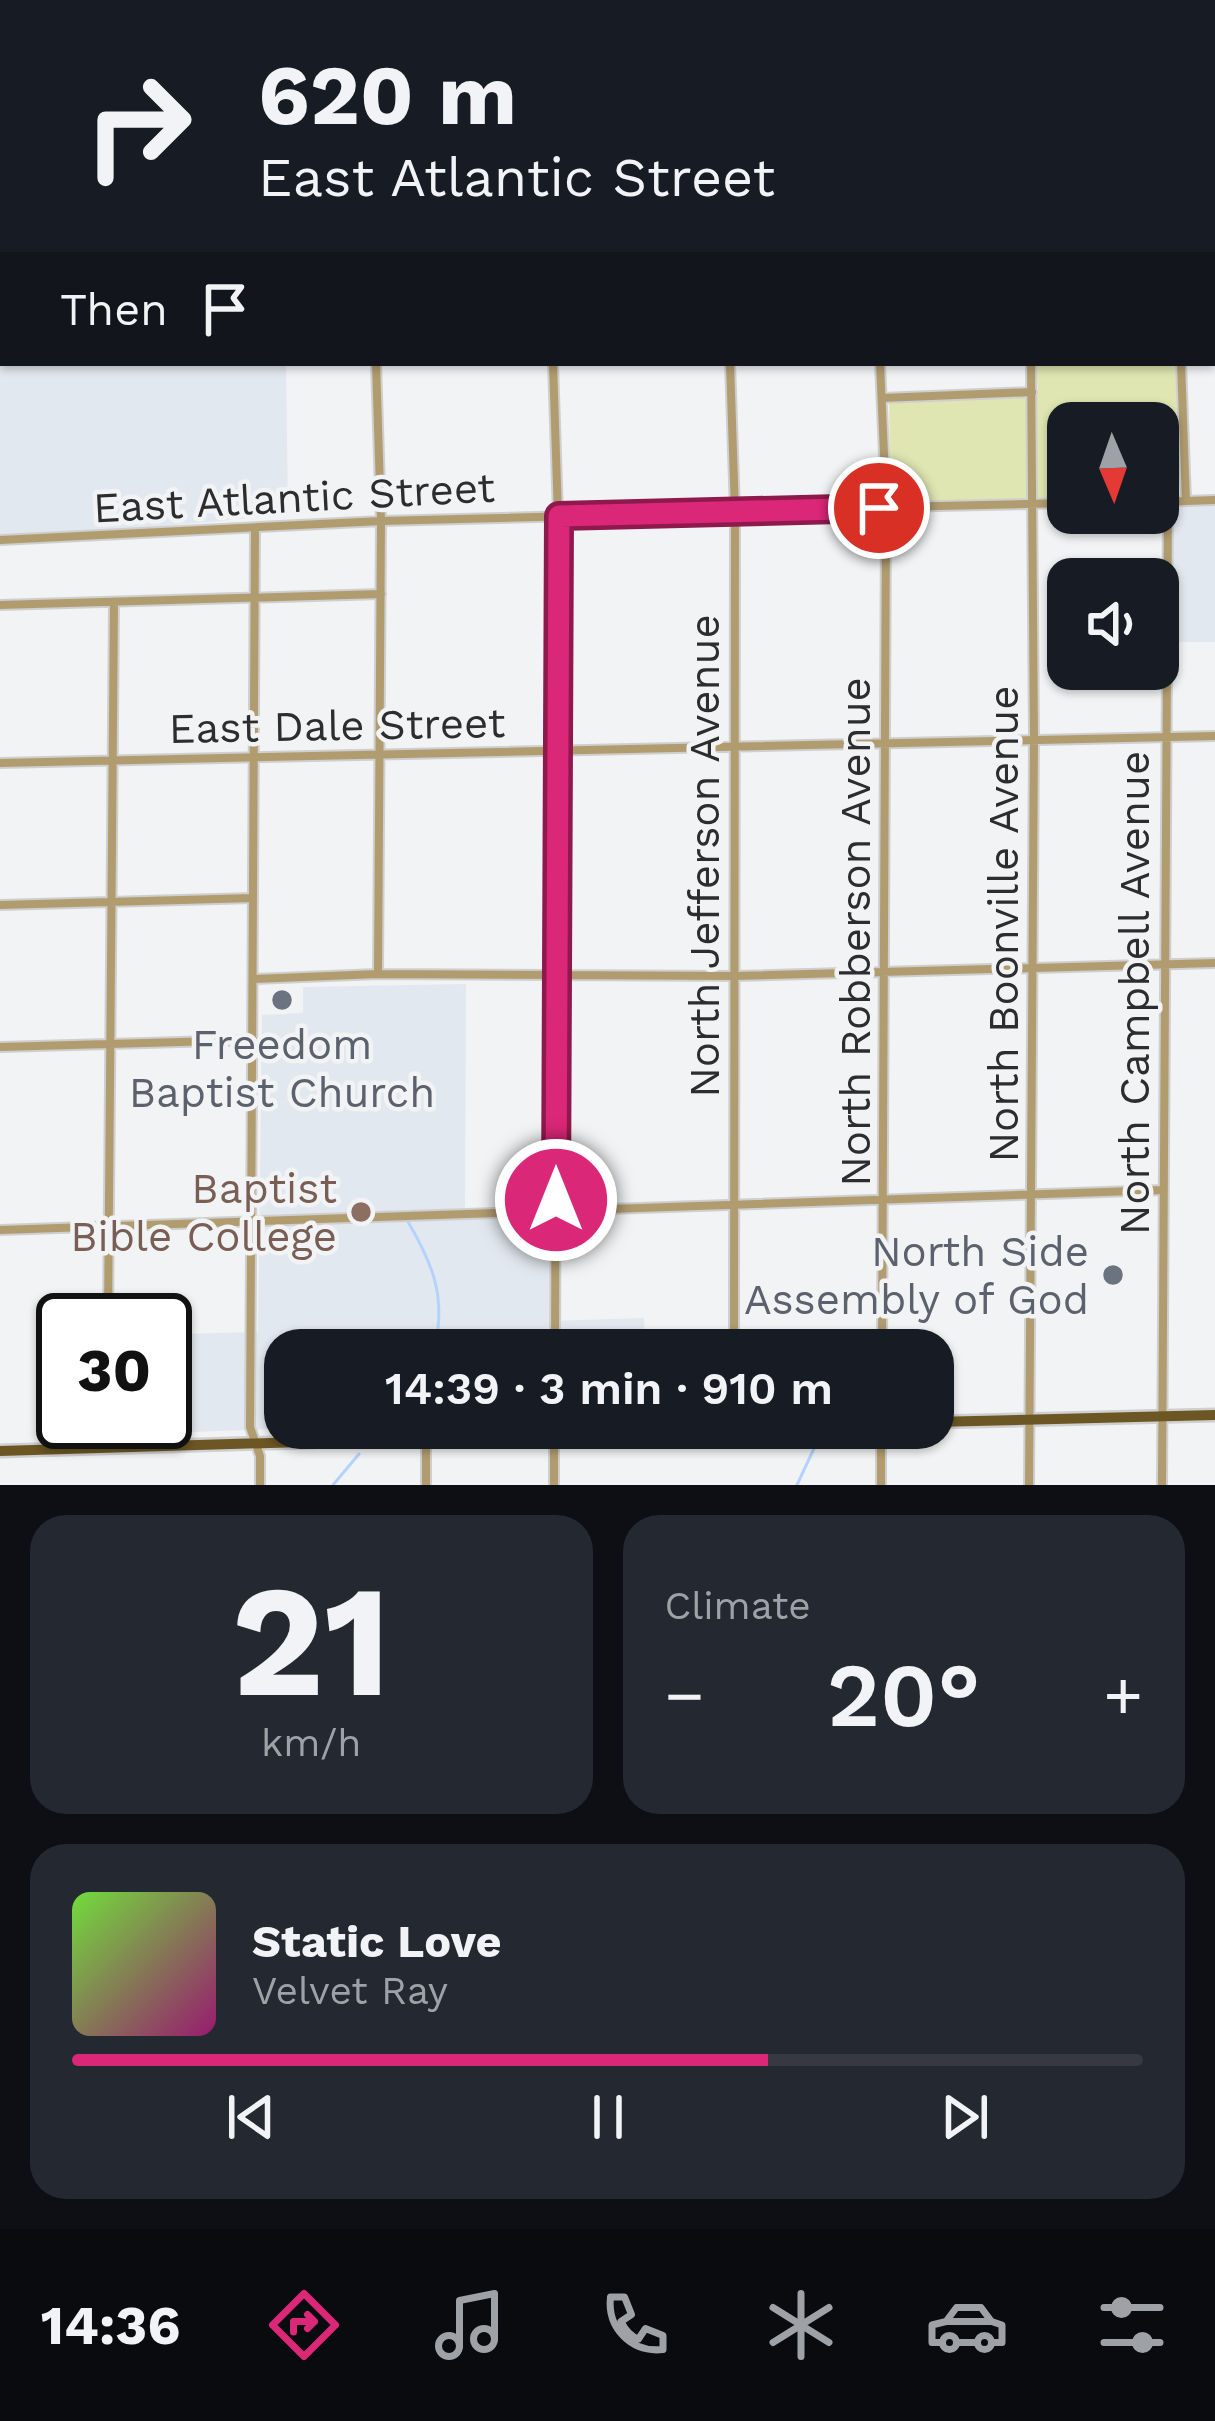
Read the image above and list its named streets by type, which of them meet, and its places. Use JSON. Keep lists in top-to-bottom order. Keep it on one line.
{"streets":{"street":["East Atlantic Street","East Dale Street","North Jefferson Avenue","North Boonville Avenue","North Robberson Avenue","North Campbell Avenue"]},"crossings":[["East Atlantic Street","North Jefferson Avenue"],["East Atlantic Street","North Boonville Avenue"],["East Atlantic Street","North Robberson Avenue"],["East Dale Street","North Jefferson Avenue"],["East Dale Street","North Boonville Avenue"],["East Dale Street","North Robberson Avenue"],["East Dale Street","North Campbell Avenue"]],"places":["Freedom Baptist Church","Baptist Bible College","North Side Assembly of God"],"north":"bottom","page":{"turn":["620 m","East Atlantic Street"],"then":"Then","limit":"30","trip":"14:39 · 3 min · 910 m","tile":[["21","km/h"],"Climate"],"heat":["−","20°","+"],"song":["Static Love","Velvet Ray"],"tabs":"14:36"}}
